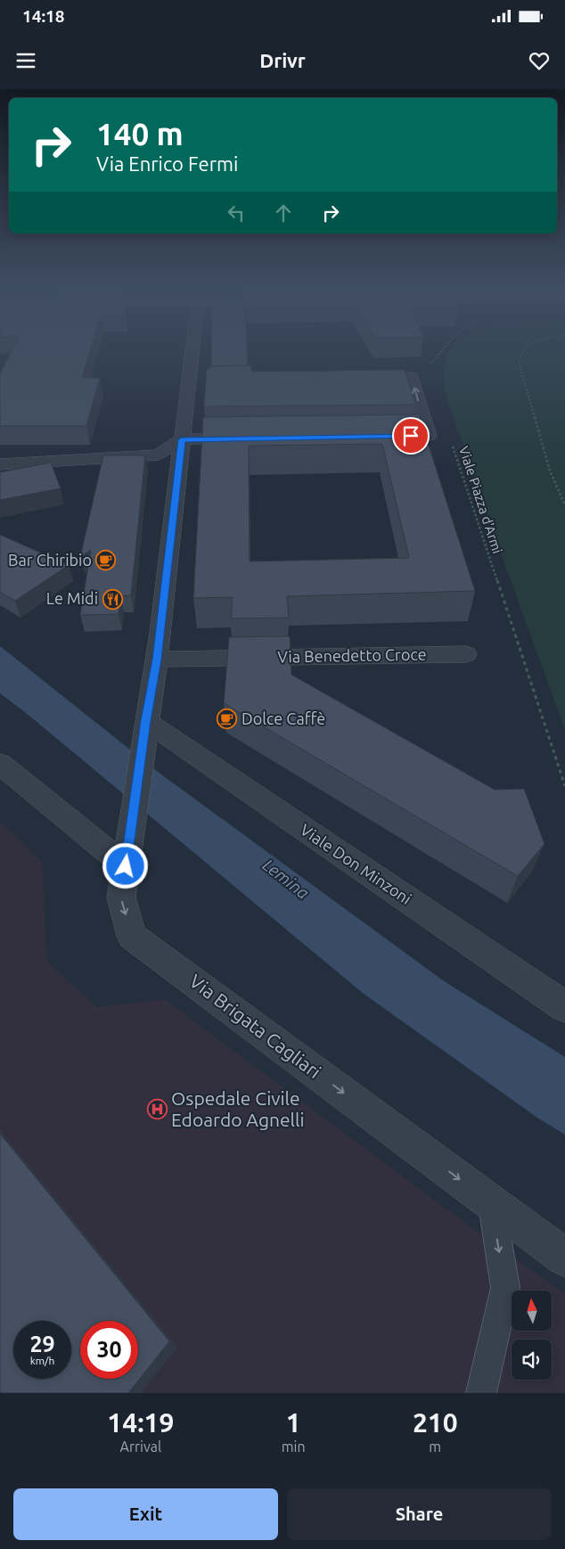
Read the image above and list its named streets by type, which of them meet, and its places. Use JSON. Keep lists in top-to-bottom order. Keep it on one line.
{"streets":{"street":["Via Benedetto Croce","Viale Don Minzoni","Via Brigata Cagliari"],"path":["Viale Piazza d'Armi"]},"crossings":[["Via Benedetto Croce","Via Brigata Cagliari"],["Viale Don Minzoni","Via Brigata Cagliari"]],"one_way":["Via Brigata Cagliari"],"water":["Lemina"],"places":{"cafe":["Bar Chiribio","Dolce Caffè"],"restaurant":["Le Midi"],"hospital":["Ospedale Civile Edoardo Agnelli"]},"north":"top","page":{"status":"14:18","header":"Drivr","turn":["140 m","Via Enrico Fermi"],"speed":"29 km/h","limit":"30","eta":["14:19","Arrival","1","min","210","m"],"buttons":["Exit","Share"]}}
